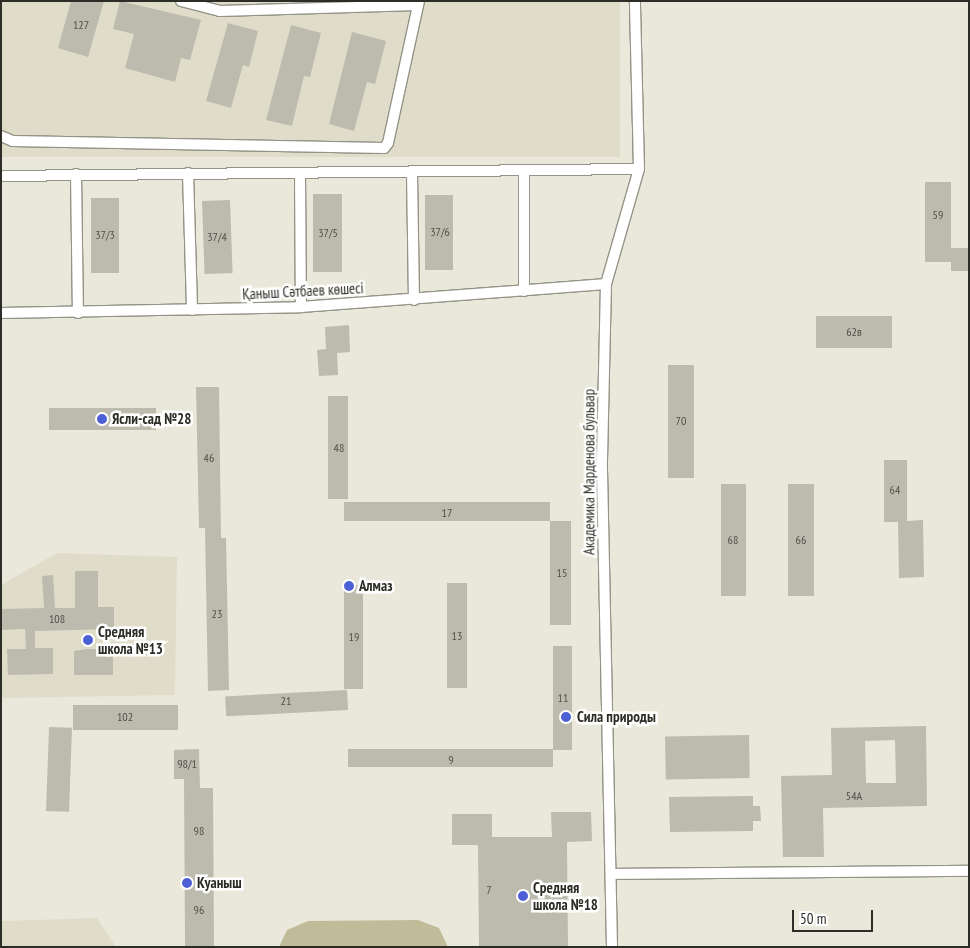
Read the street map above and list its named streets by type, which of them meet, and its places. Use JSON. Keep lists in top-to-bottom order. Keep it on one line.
{"streets":{"street":["Қаныш Сәтбаев көшесі","Академика Марденова бульвар"]},"crossings":[["Қаныш Сәтбаев көшесі","Академика Марденова бульвар"]],"places":["Ясли-сад №28","Алмаз","Средняя школа №13","Сила природы","Куаныш","Средняя школа №18"],"house_numbers":["127","59","37/6","37/5","37/3","37/4","62в","70","48","46","64","17","68","66","15","23","108","13","19","11","21","102","9","98/1","54А","98","7","96"],"scale_bar":"50 m"}
